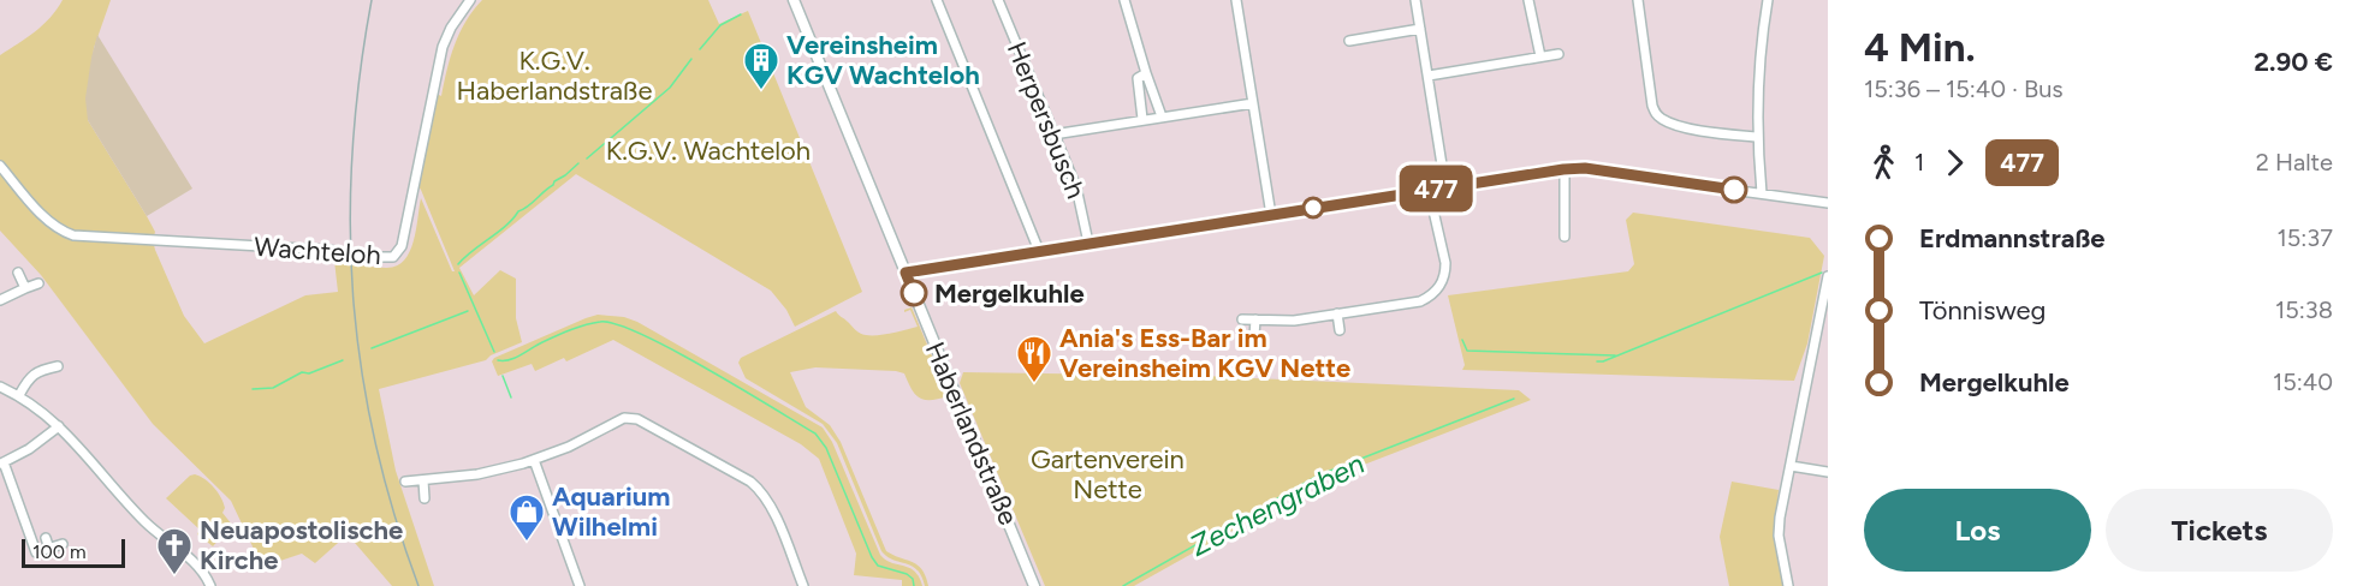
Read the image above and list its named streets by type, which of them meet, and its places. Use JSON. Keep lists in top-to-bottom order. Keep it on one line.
{"streets":{"street":["Herpersbusch","Wachteloh","Haberlandstraße"]},"water":["Zechengraben"],"parks":["K.G.V. Haberlandstraße","K.G.V. Wachteloh","Gartenverein Nette"],"places":{"building":["Vereinsheim KGV Wachteloh"],"other":["Mergelkuhle"],"restaurant":["Ania's Ess-Bar im Vereinsheim KGV Nette"],"shop":["Aquarium Wilhelmi"],"church":["Neuapostolische Kirche"]},"lines":["bus line 477"],"scale_bar":"100 m","page":{"on_map":"477","heading":["4 Min.","15:36 – 15:40 · Bus","2.90 €"],"legs":["1","477","2 Halte"],"list":[{"name":"Erdmannstraße","value":"15:37"},{"name":"Tönnisweg","value":"15:38"},{"name":"Mergelkuhle","value":"15:40"}],"buttons":["Los","Tickets"],"scale":"100 m"}}
